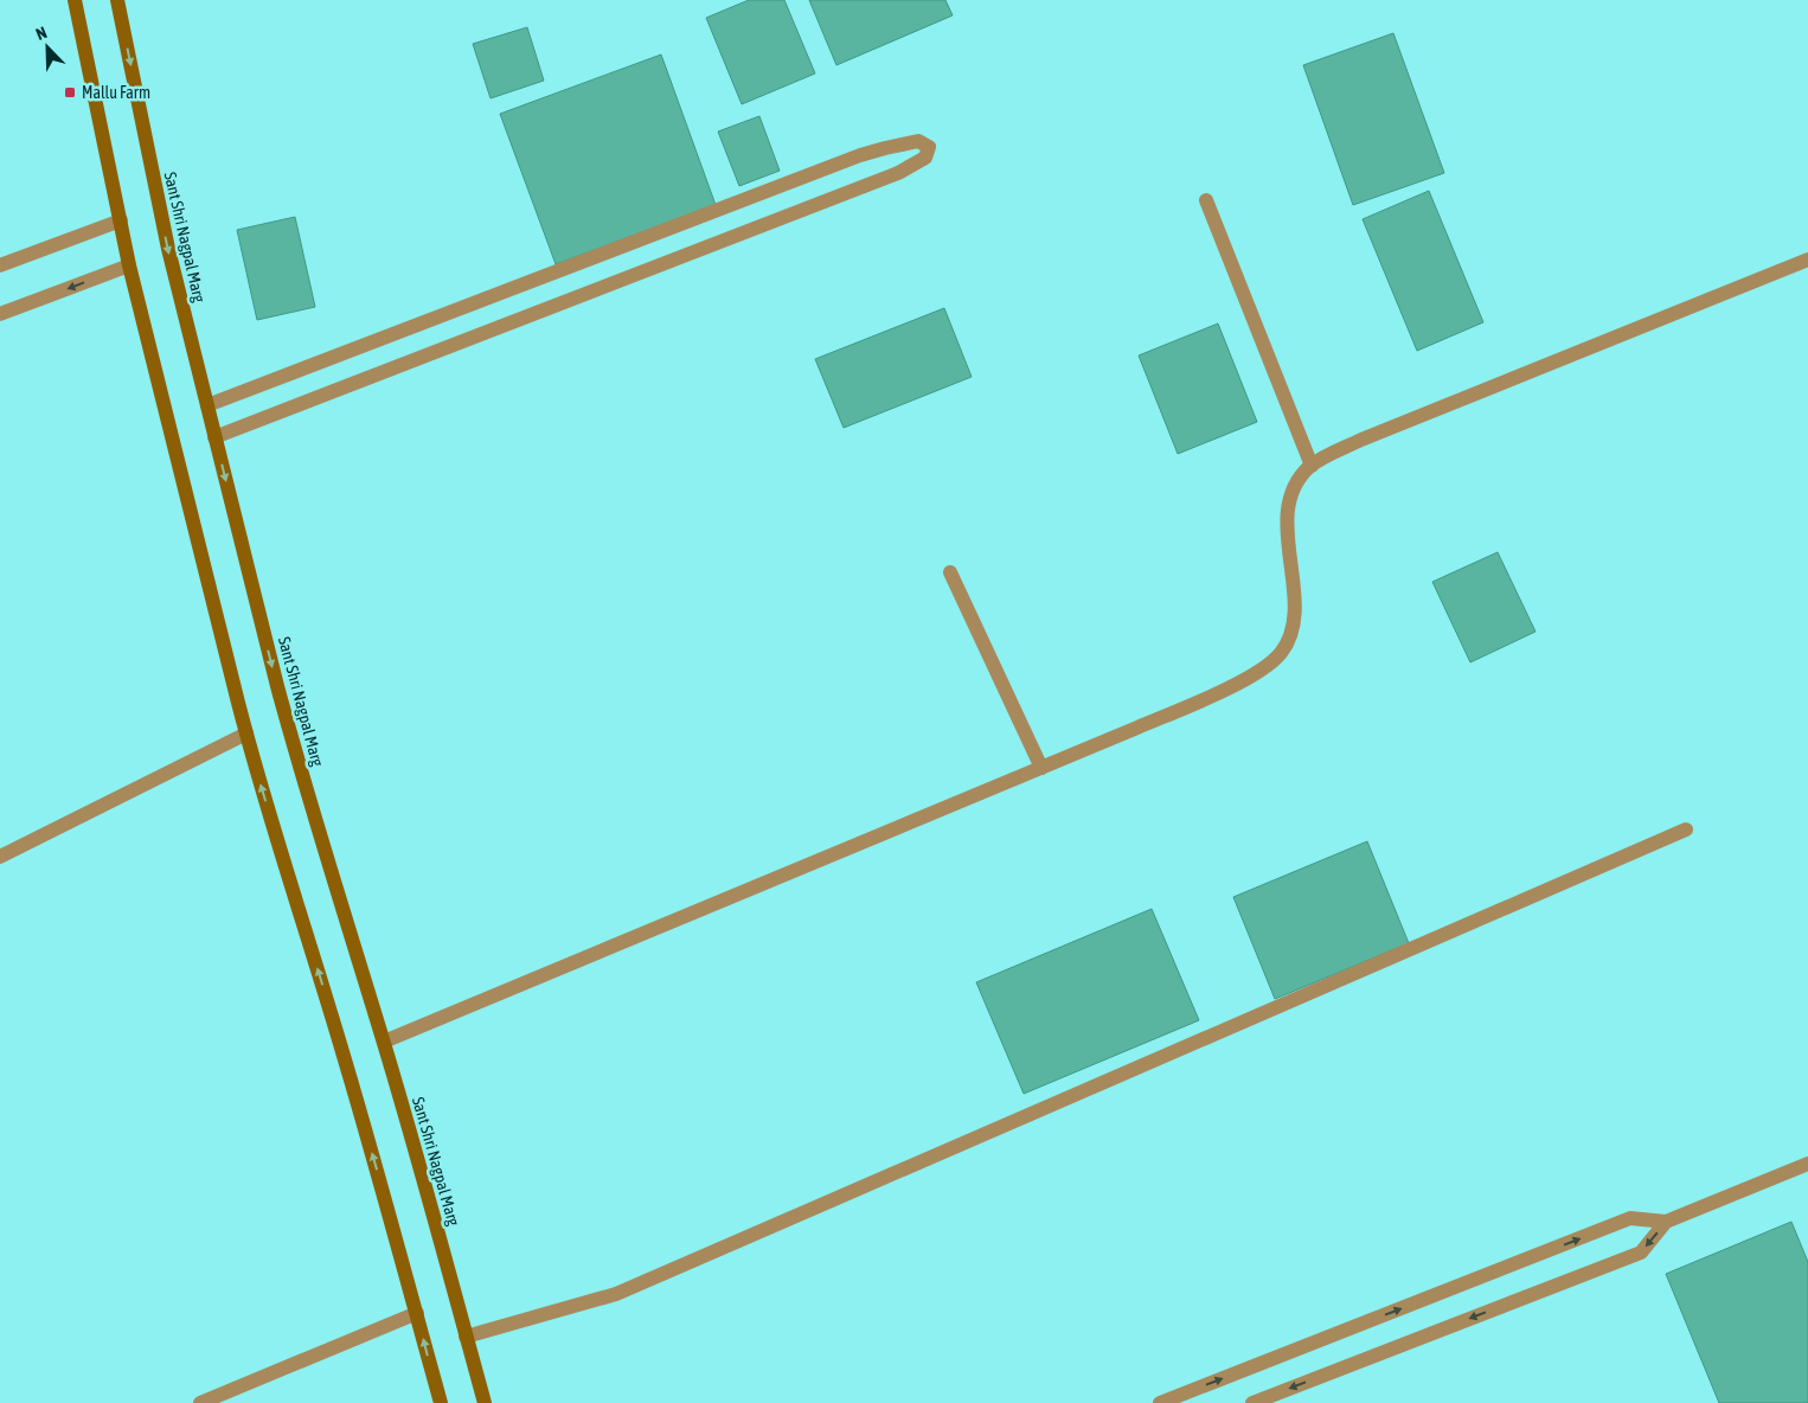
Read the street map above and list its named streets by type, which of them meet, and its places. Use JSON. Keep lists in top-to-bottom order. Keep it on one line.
{"streets":{"main road":["Sant Shri Nagpal Marg"]},"places":{"transit":["Mallu Farm"]},"north":"top left"}
